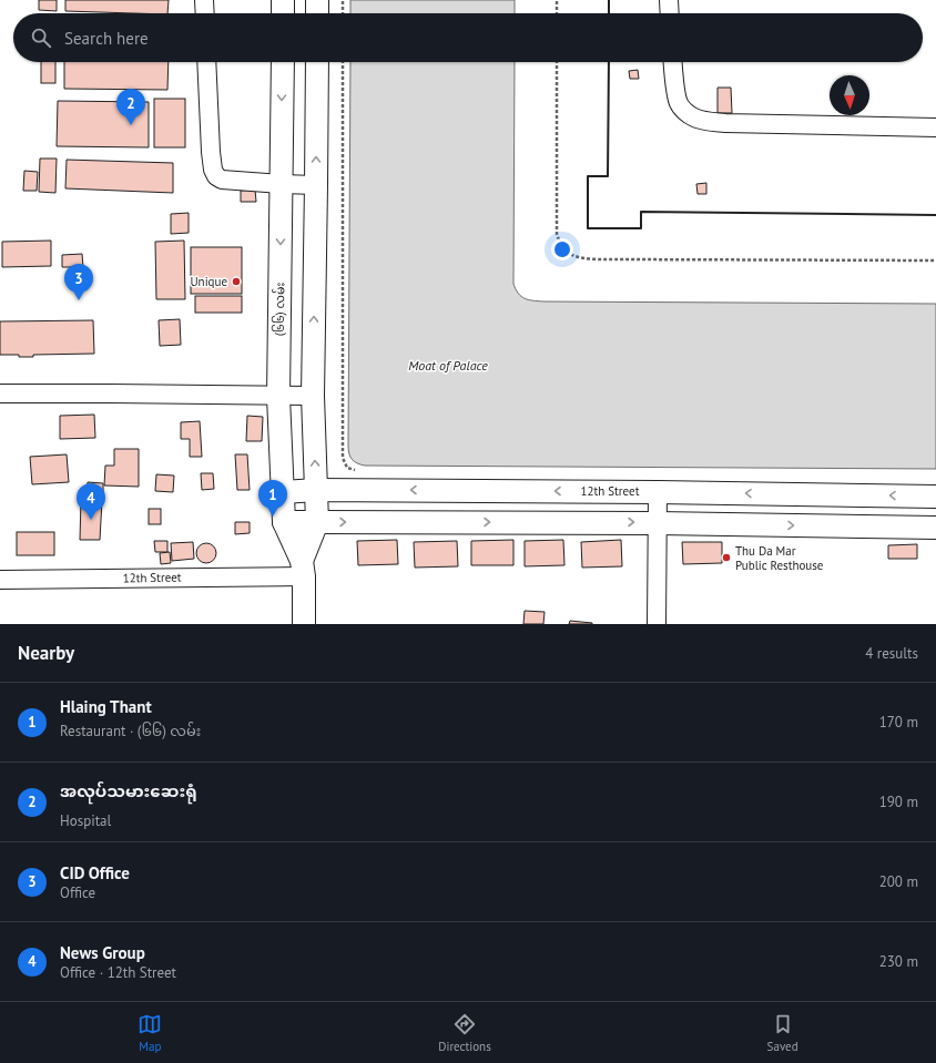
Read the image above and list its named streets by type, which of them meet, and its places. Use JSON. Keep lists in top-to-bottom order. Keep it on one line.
{"streets":{"main road":["(၆၆) လမ်း","12th Street"]},"crossings":[["(၆၆) လမ်း","12th Street"]],"water":["Moat of Palace"],"places":["Unique","Thu Da Mar Public Resthouse"],"north":"bottom","page":{"search":"Search here","pins":["2","3","1","4"],"heading":["Nearby","4 results"],"list":[{"mark":"1","name":"Hlaing Thant","note":"Restaurant · (၆၆) လမ်း","value":"170 m"},{"mark":"2","name":"အလုပ်သမားဆေးရုံ","note":"Hospital","value":"190 m"},{"mark":"3","name":"CID Office","note":"Office","value":"200 m"},{"mark":"4","name":"News Group","note":"Office · 12th Street","value":"230 m"}],"nav":["Map","Directions","Saved"]}}
